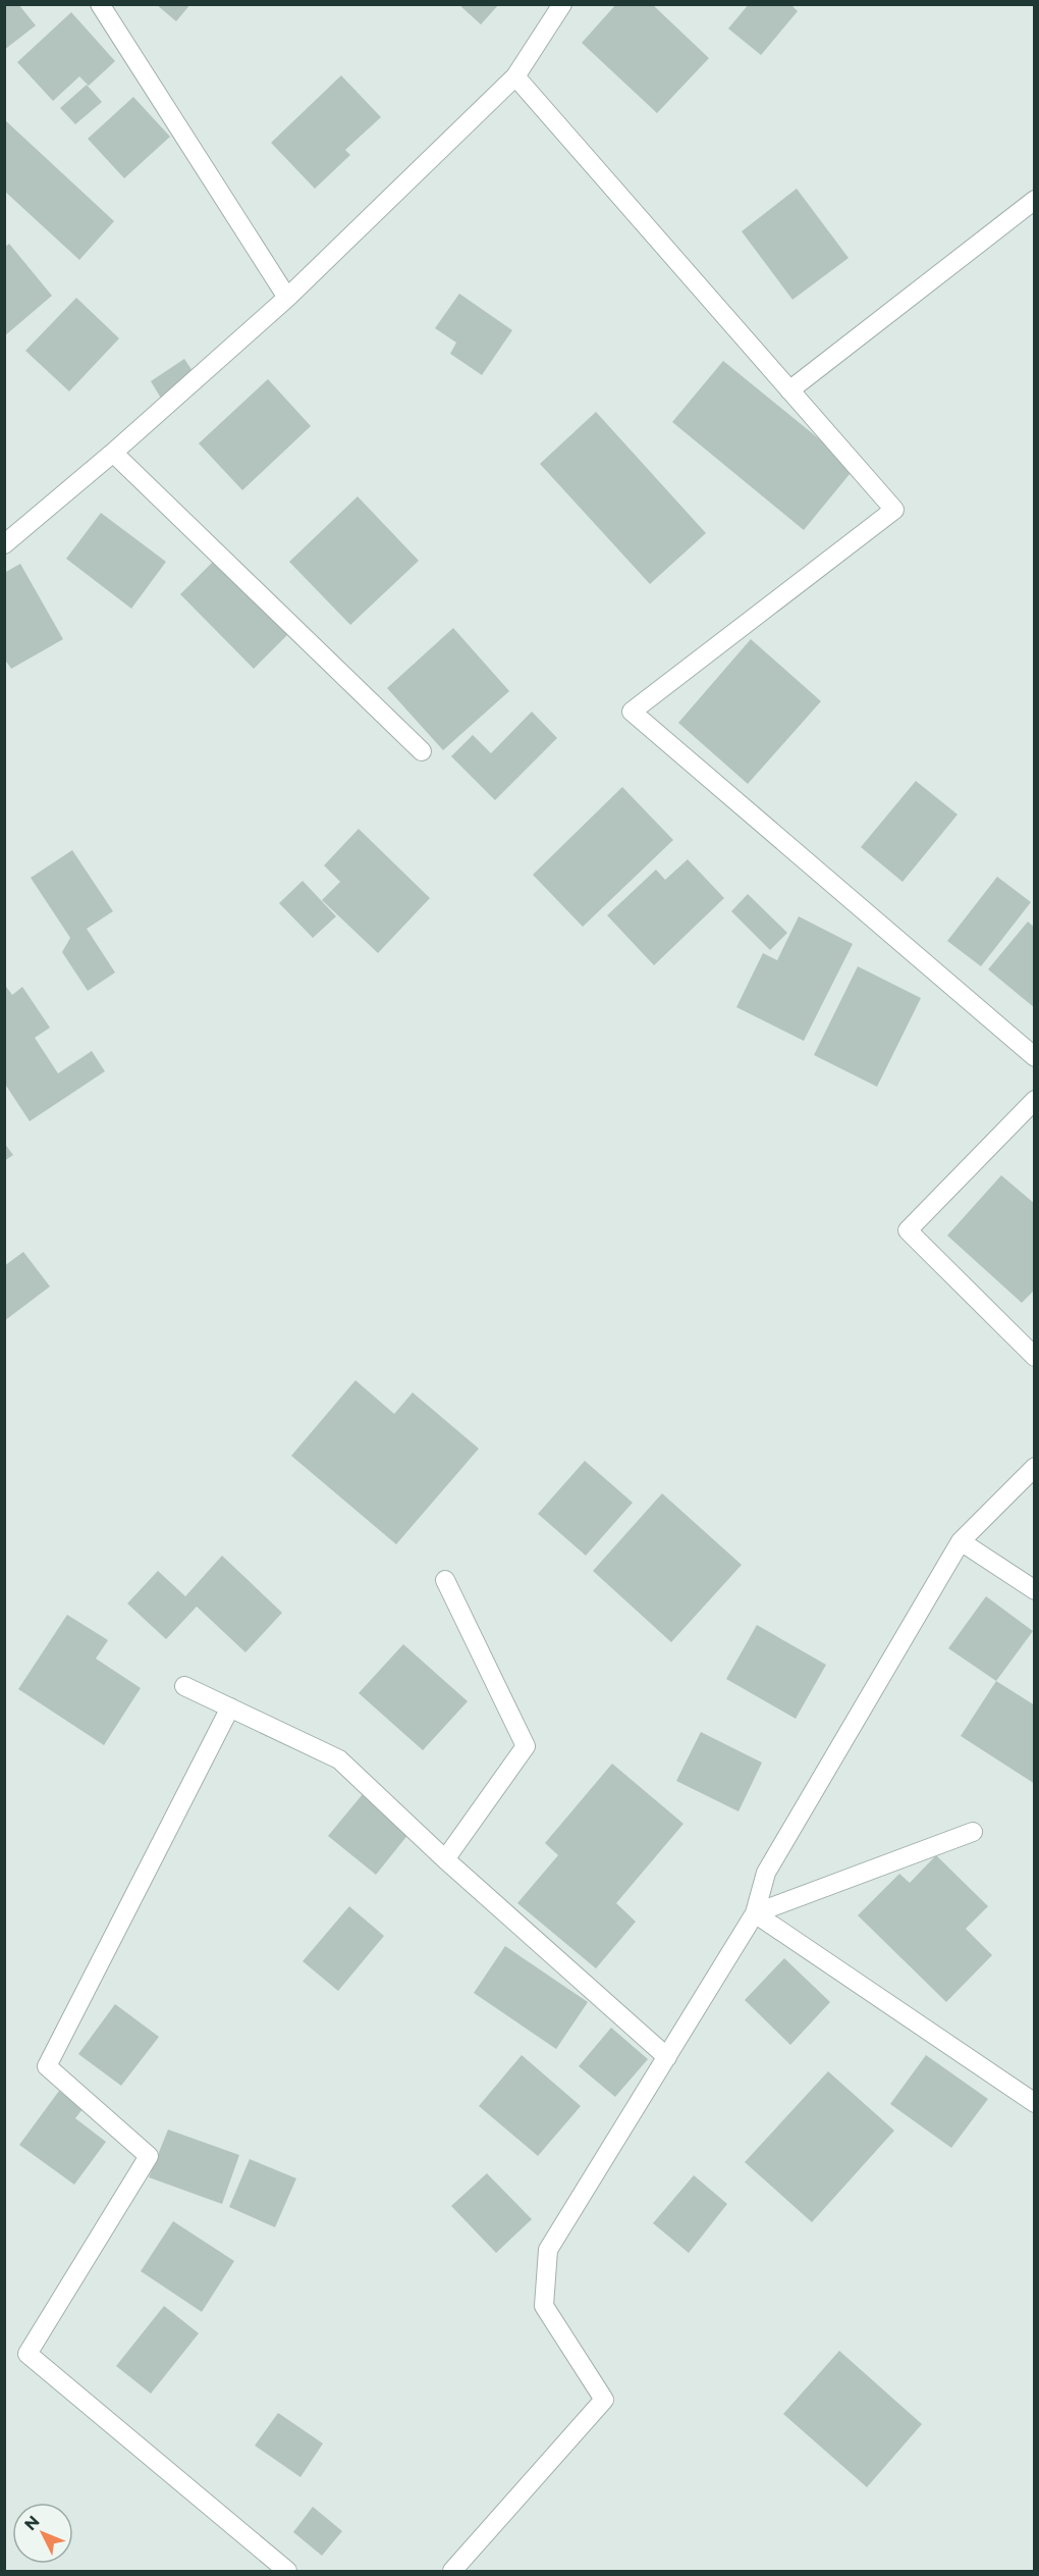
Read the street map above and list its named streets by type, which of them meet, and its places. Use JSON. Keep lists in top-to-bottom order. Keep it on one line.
{"north":"top left"}
